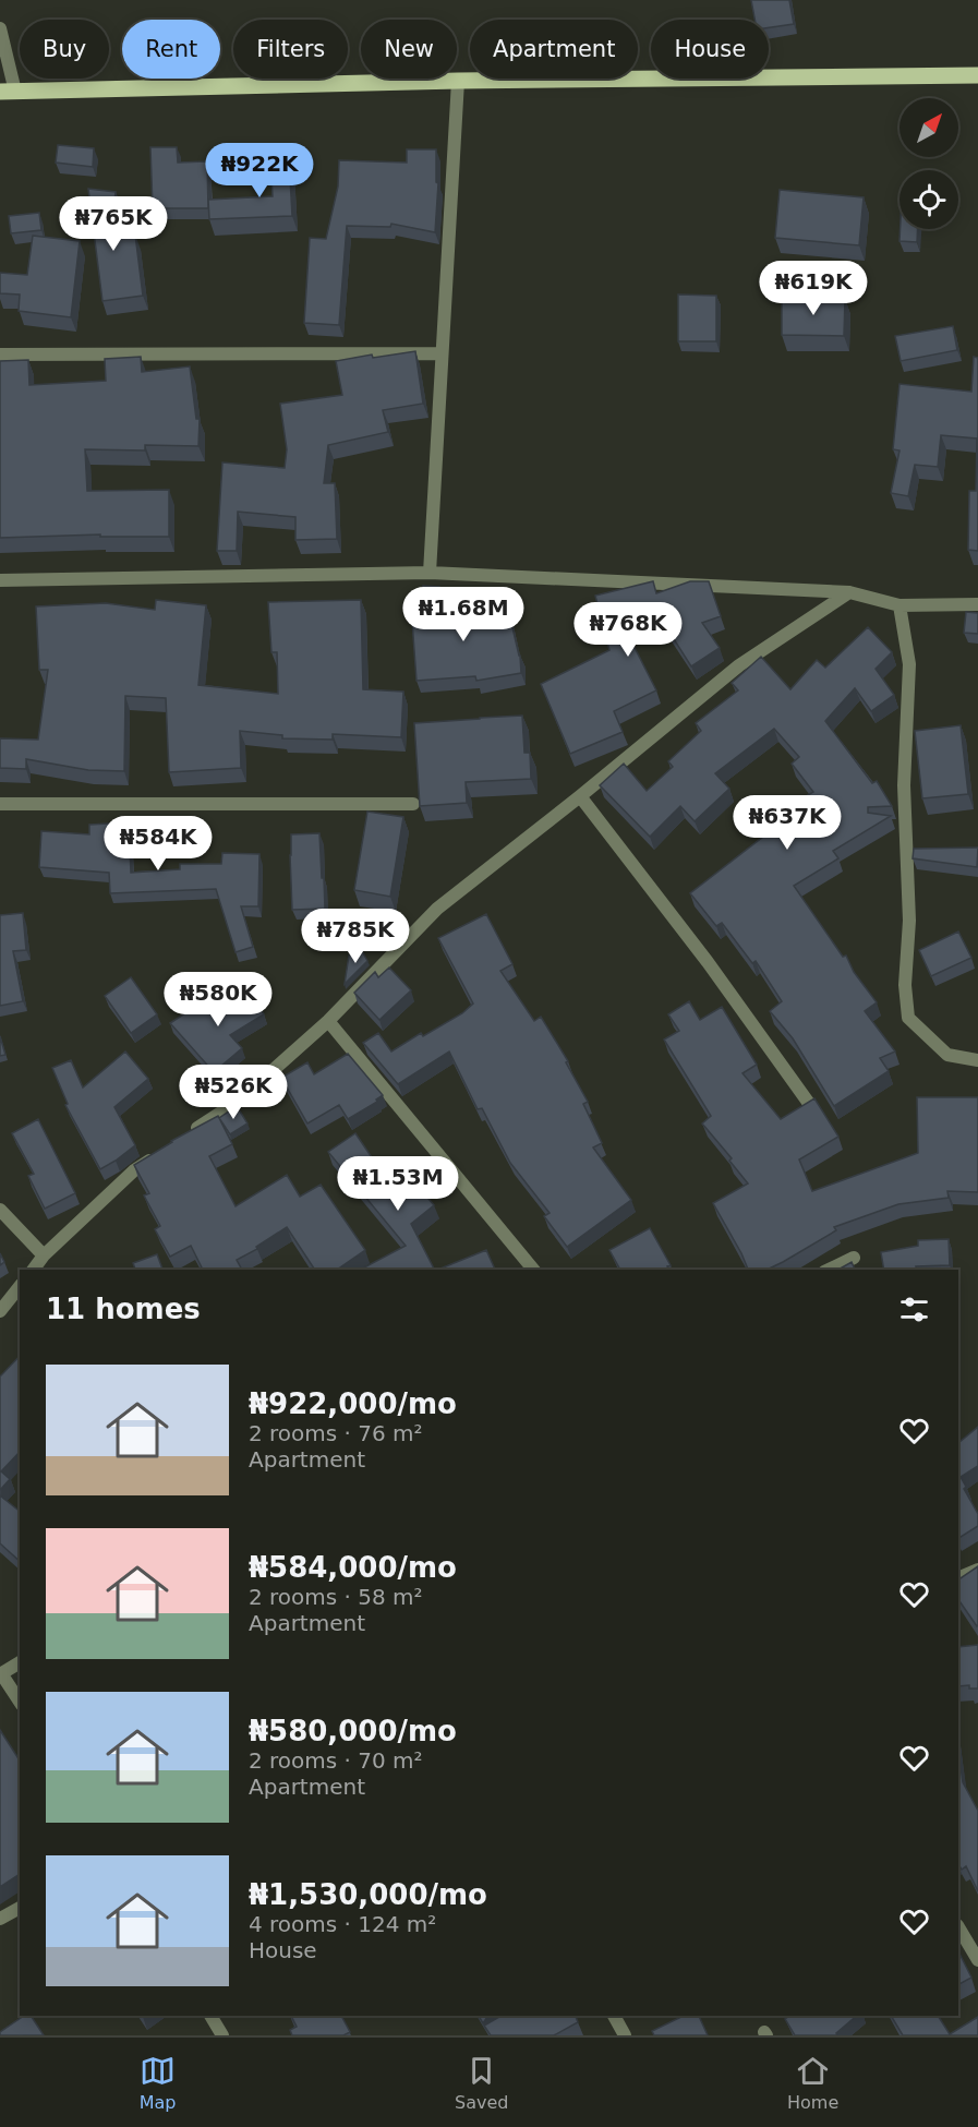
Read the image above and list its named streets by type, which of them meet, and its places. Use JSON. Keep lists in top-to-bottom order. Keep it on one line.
{"north":"top right","page":{"chip":["Buy","Rent","Filters","New","Apartment","House"],"price":["₦922K","₦765K","₦619K","₦1.68M","₦768K","₦637K","₦584K","₦785K","₦580K","₦526K","₦1.53M"],"heading":"11 homes","list":[{"name":"₦922,000/mo","note":"2 rooms · 76 m² · Apartment"},{"name":"₦584,000/mo","note":"2 rooms · 58 m² · Apartment"},{"name":"₦580,000/mo","note":"2 rooms · 70 m² · Apartment"},{"name":"₦1,530,000/mo","note":"4 rooms · 124 m² · House"}],"tabs":["Map","Saved","Home"]}}
